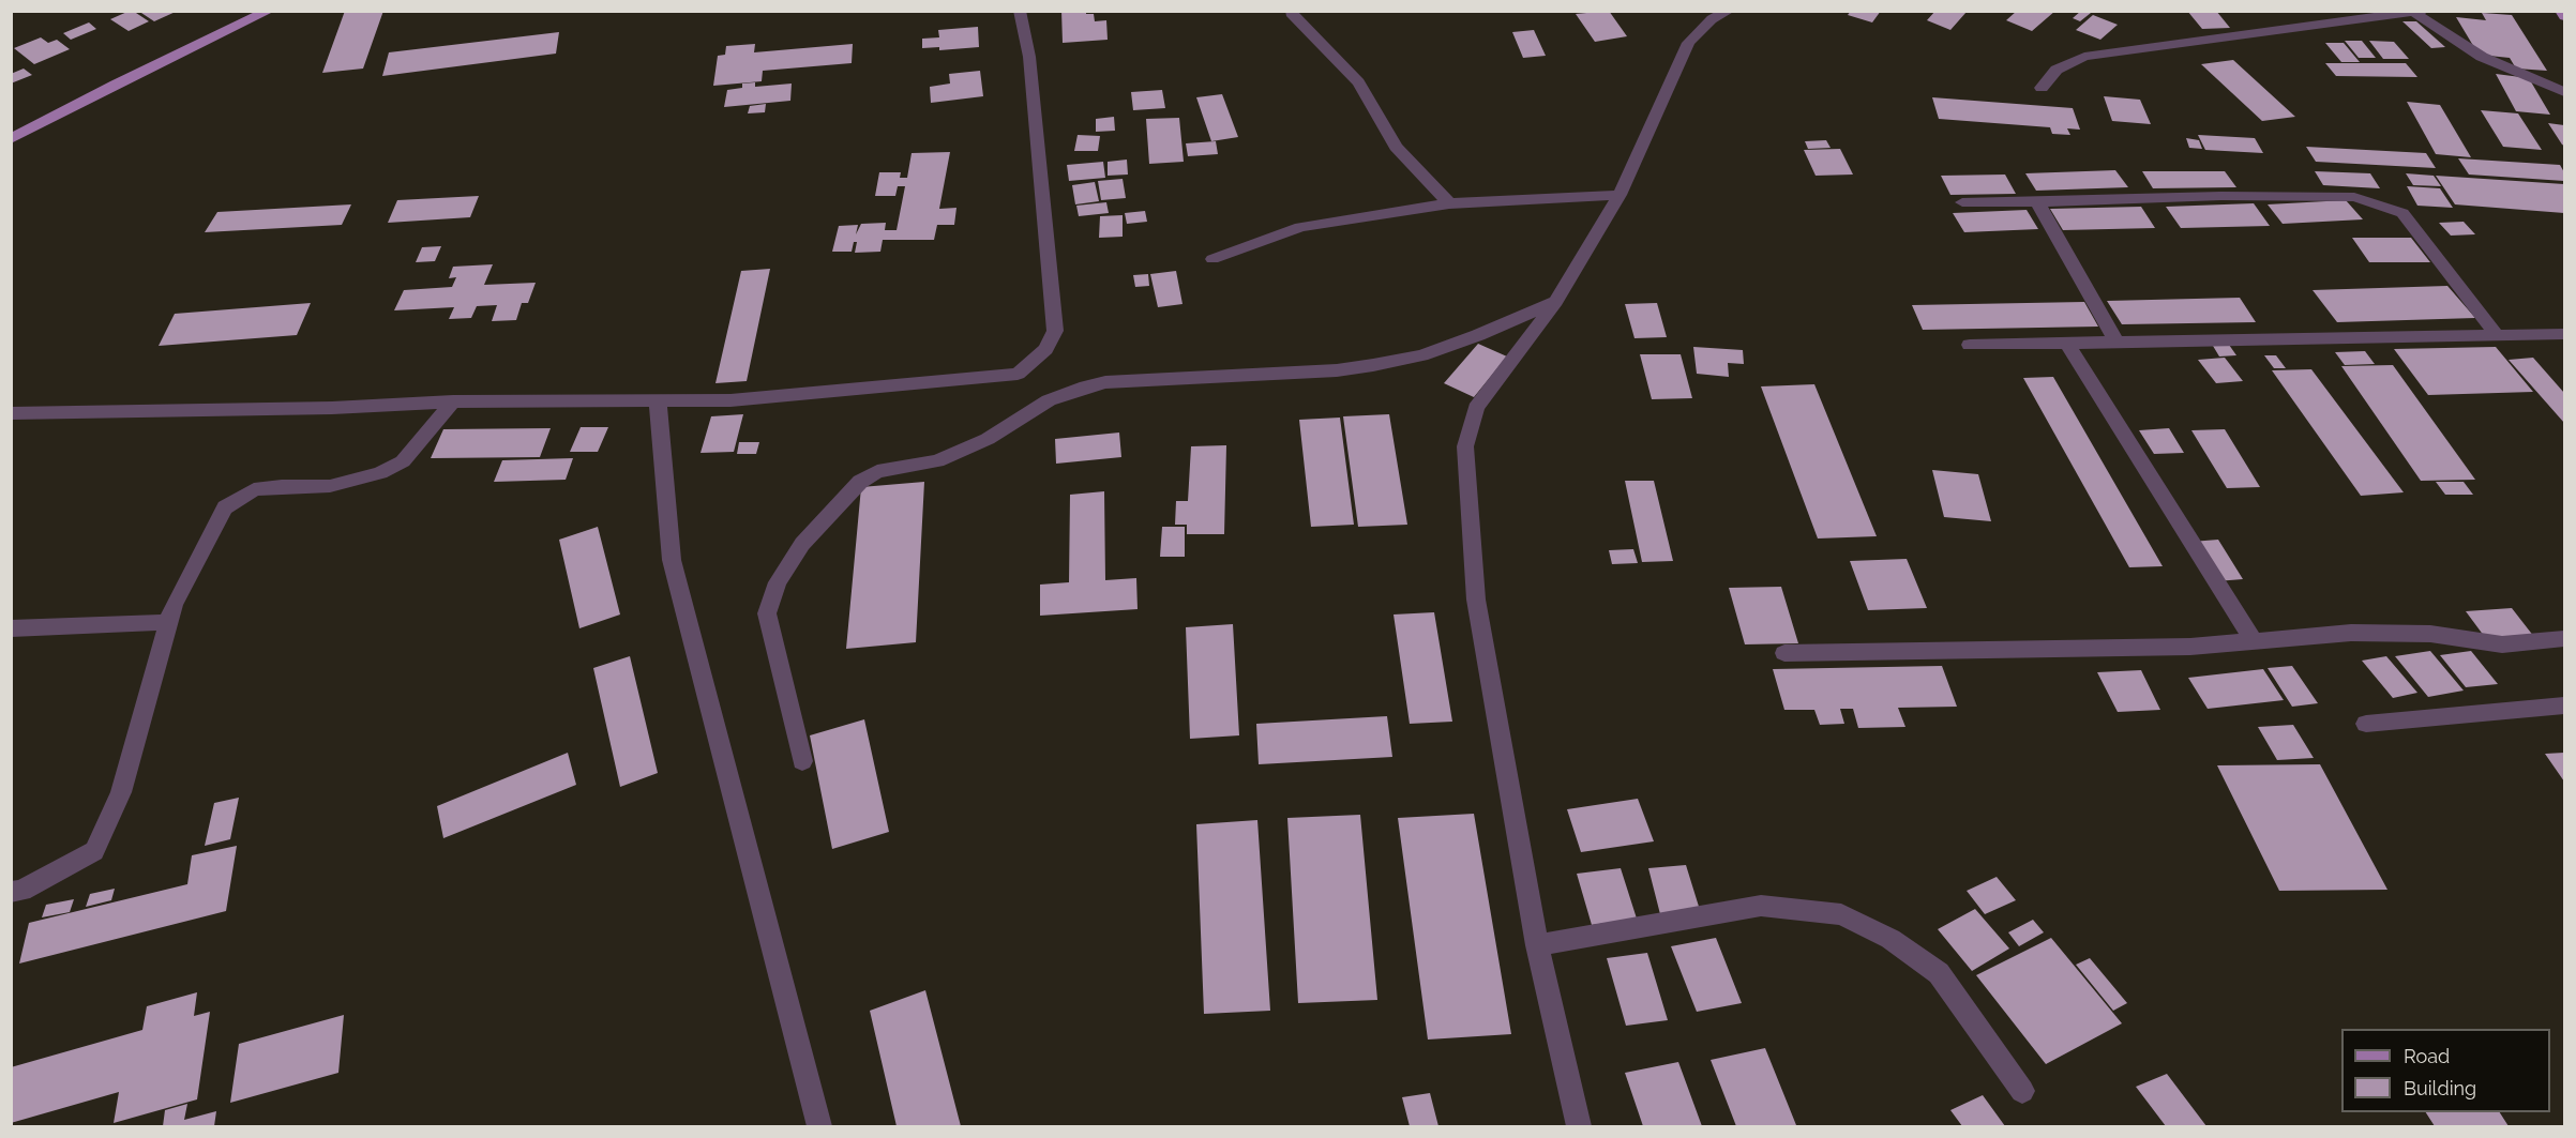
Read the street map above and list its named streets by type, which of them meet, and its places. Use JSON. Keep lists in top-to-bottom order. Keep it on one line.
{"legend":["Road","Building"]}
